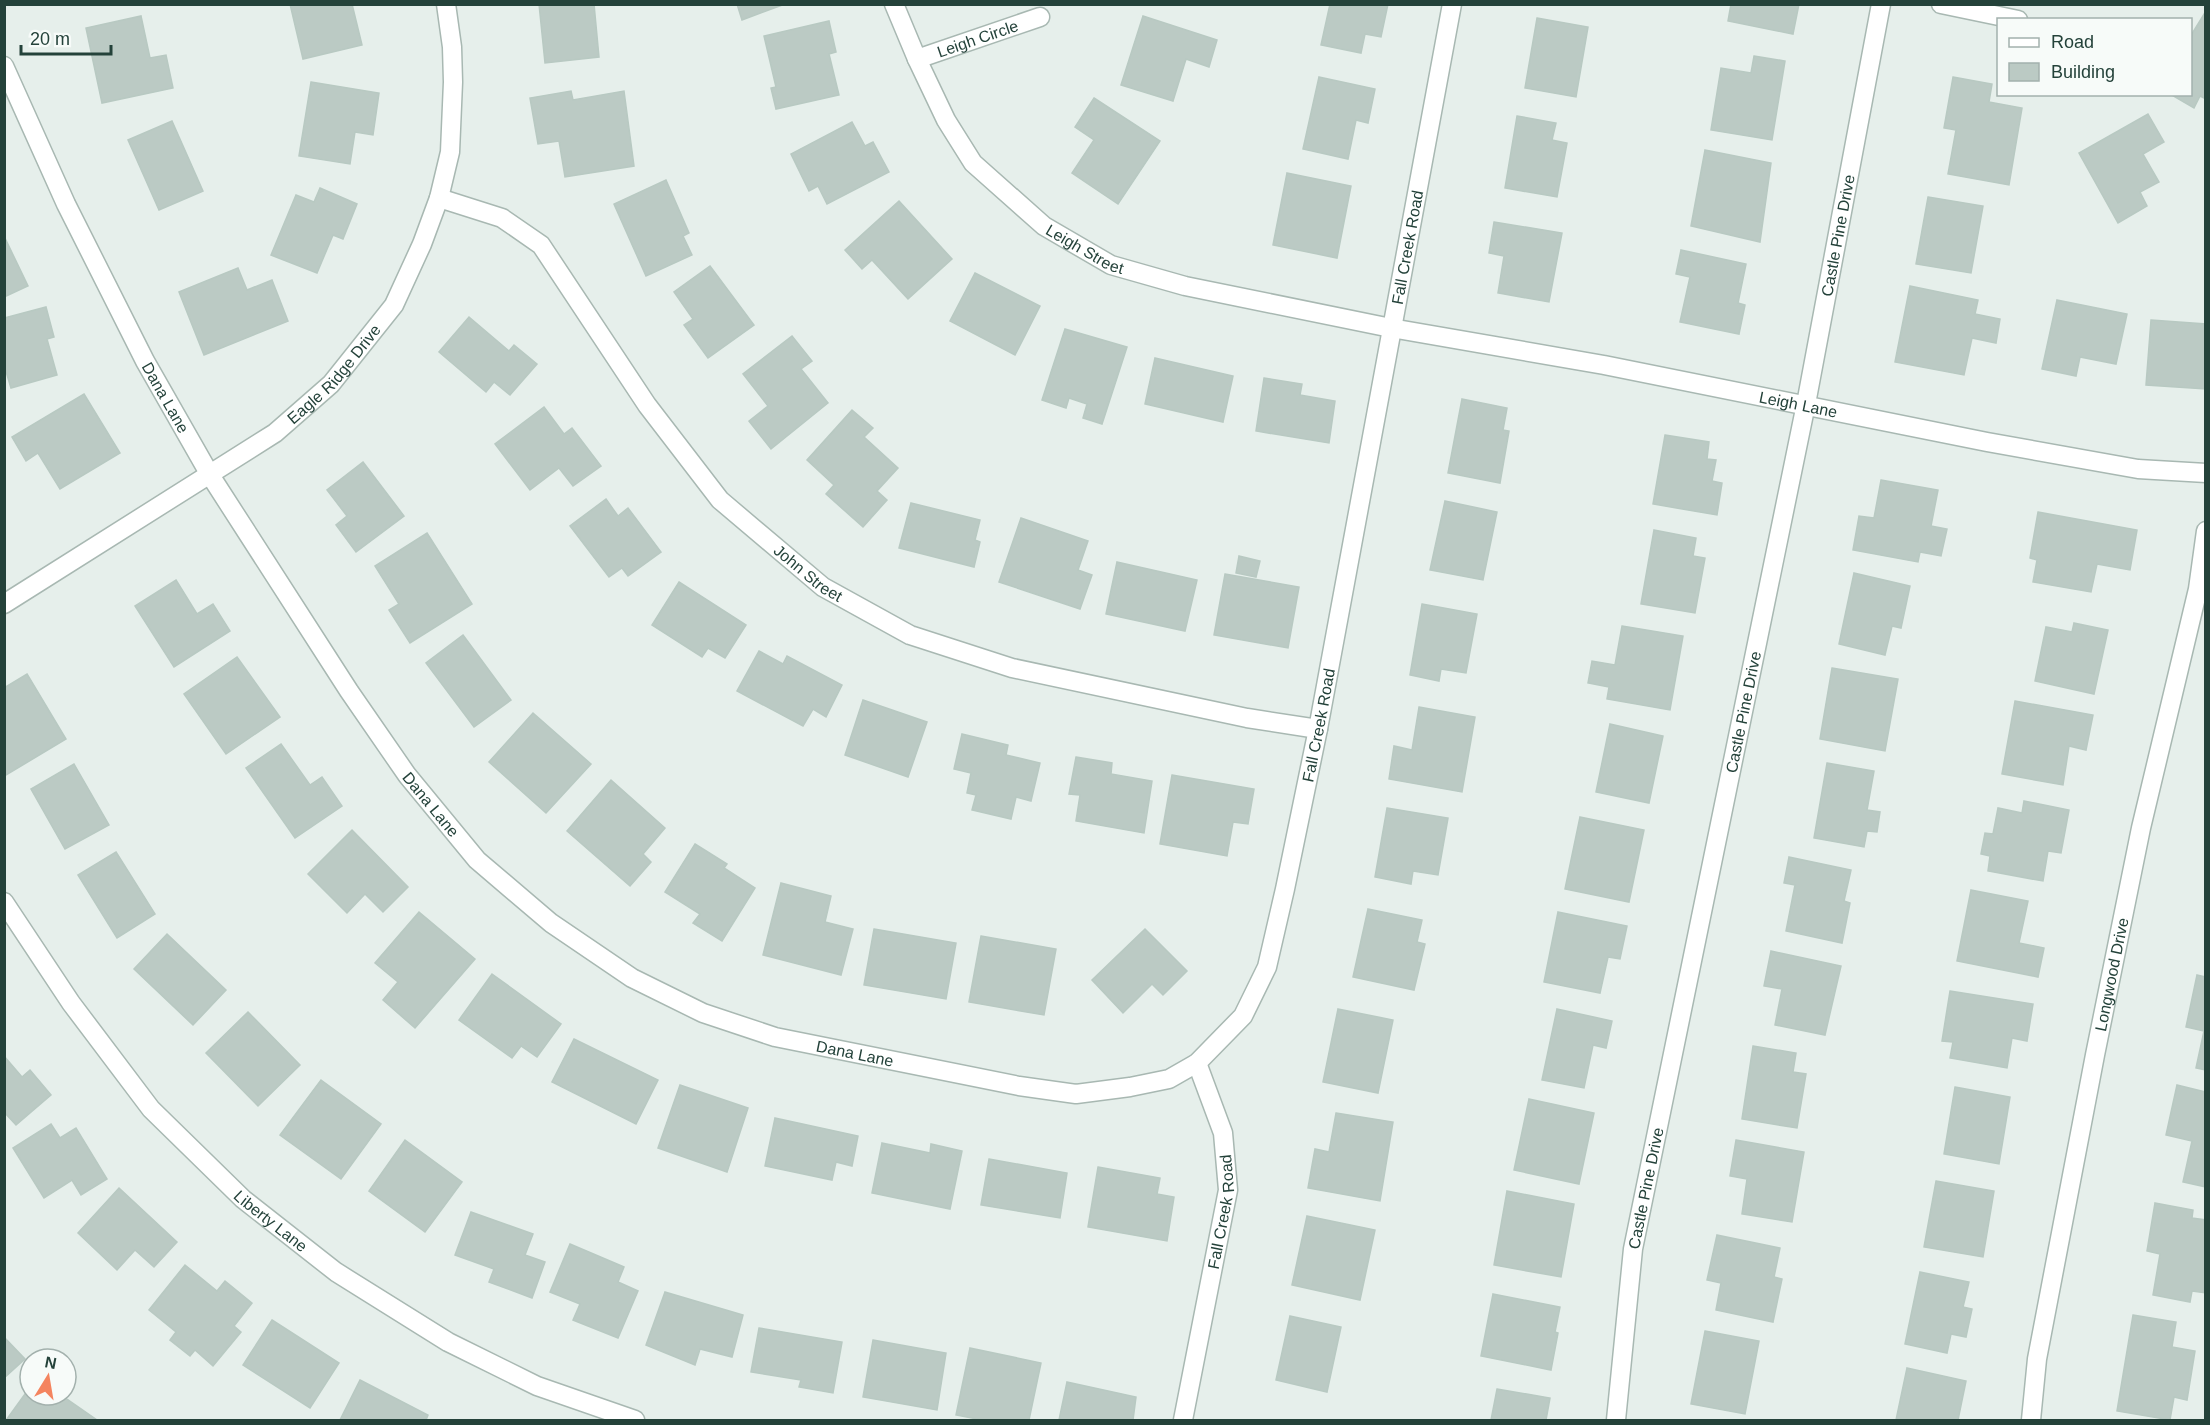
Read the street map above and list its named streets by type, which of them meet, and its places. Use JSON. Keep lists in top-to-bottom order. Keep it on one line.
{"streets":{"street":["Leigh Circle","Castle Pine Drive","Leigh Street","Fall Creek Road","Eagle Ridge Drive","Dana Lane","Leigh Lane","John Street","Longwood Drive","Liberty Lane"]},"crossings":[["Leigh Circle","Leigh Street"],["Castle Pine Drive","Leigh Lane"],["Leigh Street","Fall Creek Road"],["Leigh Street","Leigh Lane"],["Fall Creek Road","Dana Lane"],["Fall Creek Road","Leigh Lane"],["Fall Creek Road","John Street"],["Eagle Ridge Drive","Dana Lane"],["Eagle Ridge Drive","John Street"]],"legend":["Road","Building"],"scale_bar":"20 m","north":"top"}
